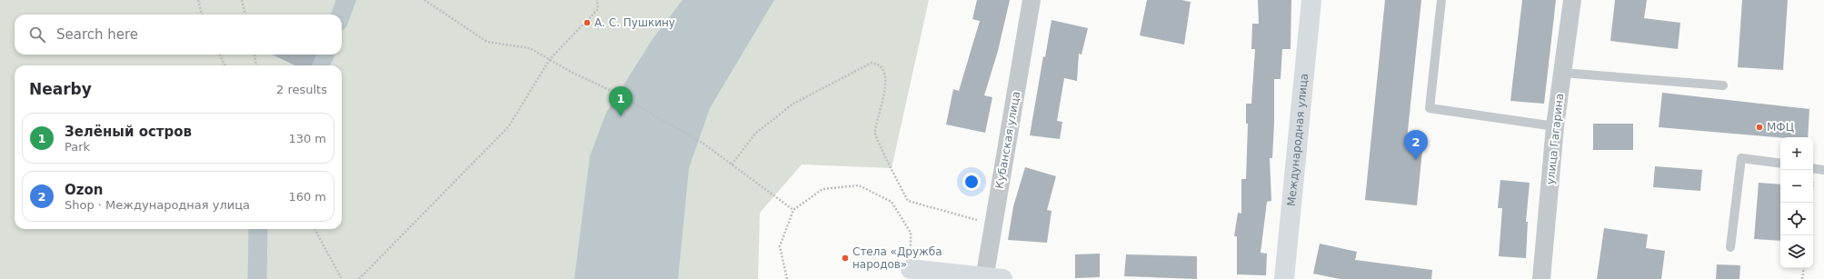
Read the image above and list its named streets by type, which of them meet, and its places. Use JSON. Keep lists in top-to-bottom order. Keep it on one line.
{"streets":{"main road":["Международная улица"],"street":["улица Гагарина","Кубанская улица"]},"places":["А. С. Пушкину","МФЦ","Стела «Дружба народов»"],"page":{"search":"Search here","heading":["Nearby","2 results"],"pins":["1","2"],"list":[{"mark":"1","name":"Зелёный остров","note":"Park","value":"130 m"},{"mark":"2","name":"Ozon","note":"Shop · Международная улица","value":"160 m"}],"map_buttons":["+","−"]}}
